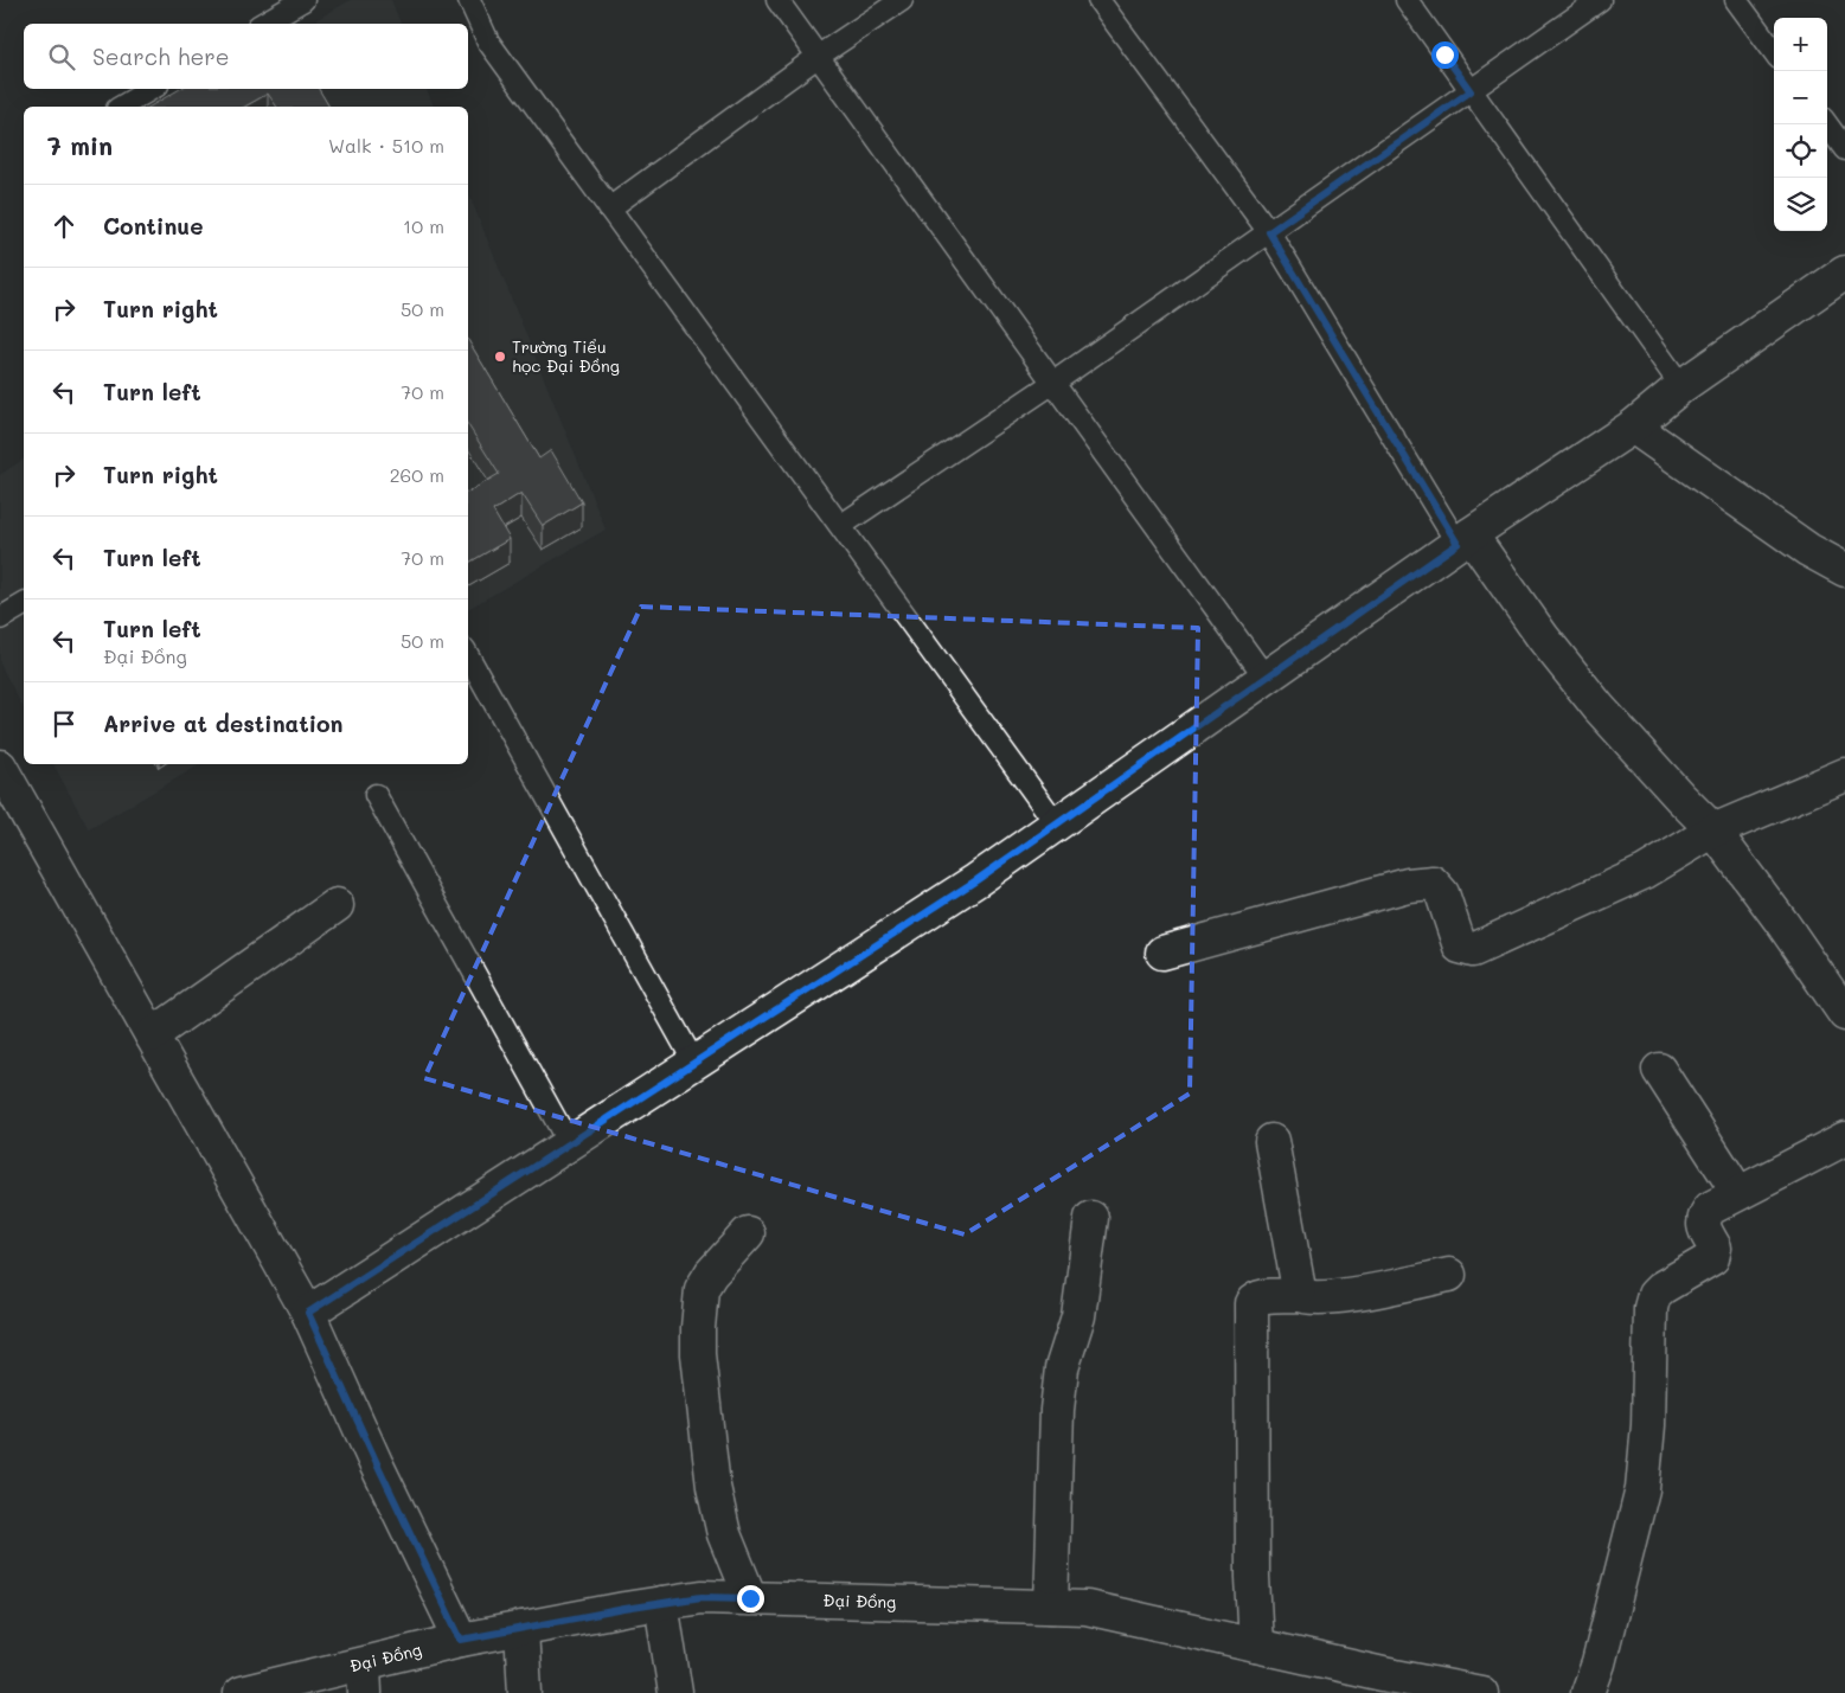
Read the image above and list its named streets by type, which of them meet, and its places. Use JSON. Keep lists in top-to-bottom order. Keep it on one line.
{"streets":{"street":["Đại Đồng"]},"places":["Trường Tiểu học Đại Đồng"],"page":{"map_buttons":["+","−"],"search":"Search here","heading":["7 min","Walk · 510 m"],"list":[["Continue","10 m"],["Turn right","50 m"],["Turn left","70 m"],["Turn right","260 m"],["Turn left","70 m"],["Turn left","Đại Đồng","50 m"],"Arrive at destination"]}}
